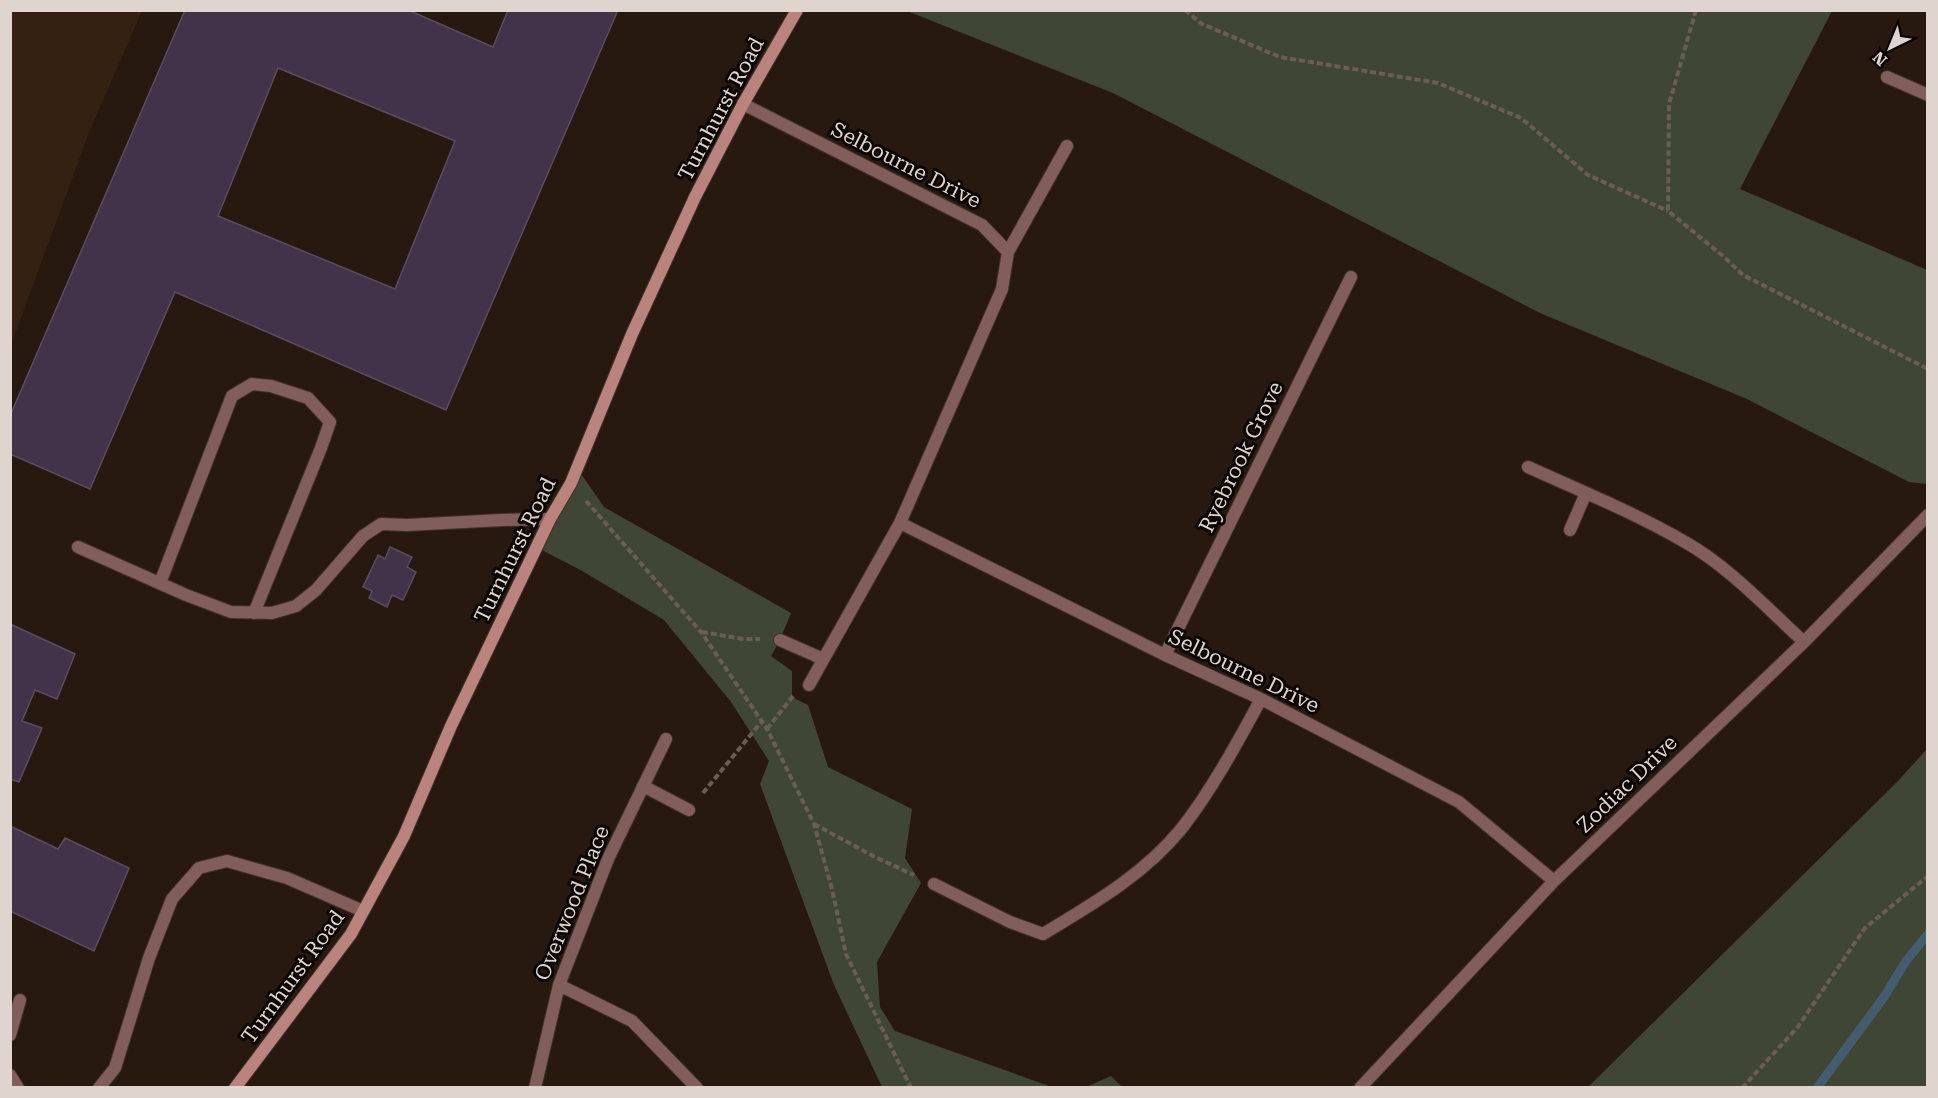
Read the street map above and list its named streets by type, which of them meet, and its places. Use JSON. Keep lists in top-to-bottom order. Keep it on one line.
{"streets":{"street":["Turnhurst Road","Selbourne Drive","Ryebrook Grove","Zodiac Drive","Overwood Place"]},"crossings":[["Turnhurst Road","Selbourne Drive"],["Selbourne Drive","Ryebrook Grove"],["Selbourne Drive","Zodiac Drive"]],"north":"bottom left"}
